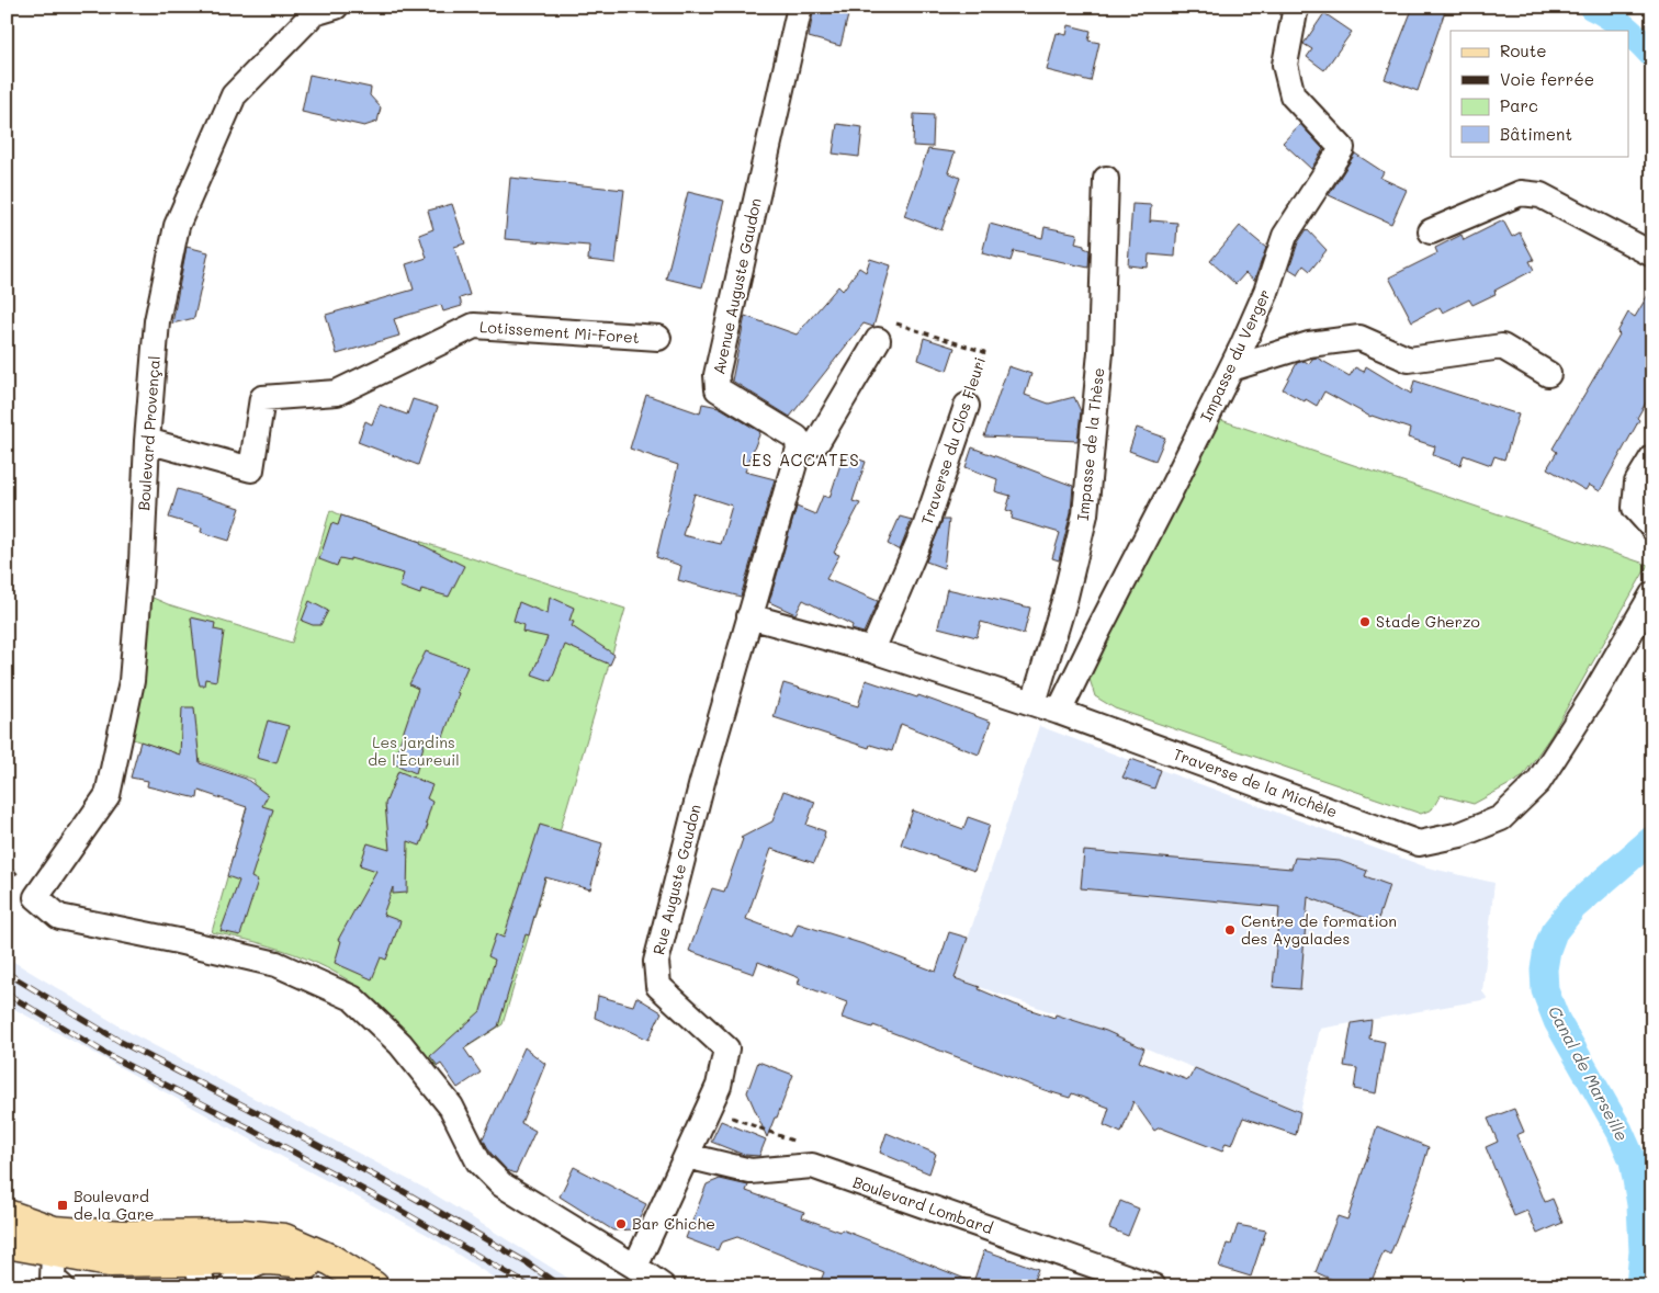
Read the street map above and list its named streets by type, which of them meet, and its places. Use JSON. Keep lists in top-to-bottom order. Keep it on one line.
{"streets":{"street":["Avenue Auguste Gaudon","Lotissement Mi-Foret","Impasse du Verger","Boulevard Provençal","Traverse du Clos Fleuri","Impasse de la Thèse","Traverse de la Michèle","Rue Auguste Gaudon","Boulevard Lombard"]},"crossings":[["Lotissement Mi-Foret","Boulevard Provençal"],["Impasse du Verger","Traverse de la Michèle"],["Boulevard Provençal","Rue Auguste Gaudon"],["Traverse du Clos Fleuri","Traverse de la Michèle"],["Impasse de la Thèse","Traverse de la Michèle"],["Traverse de la Michèle","Rue Auguste Gaudon"],["Rue Auguste Gaudon","Boulevard Lombard"]],"districts":["LES ACCATES"],"water":["Canal de Marseille"],"parks":["Les jardins de l'Ecureuil"],"places":{"other":["Stade Gherzo","Centre de formation des Aygalades","Bar Chiche"],"transit":["Boulevard de la Gare"]},"legend":["Route","Voie ferrée","Parc","Bâtiment"]}
